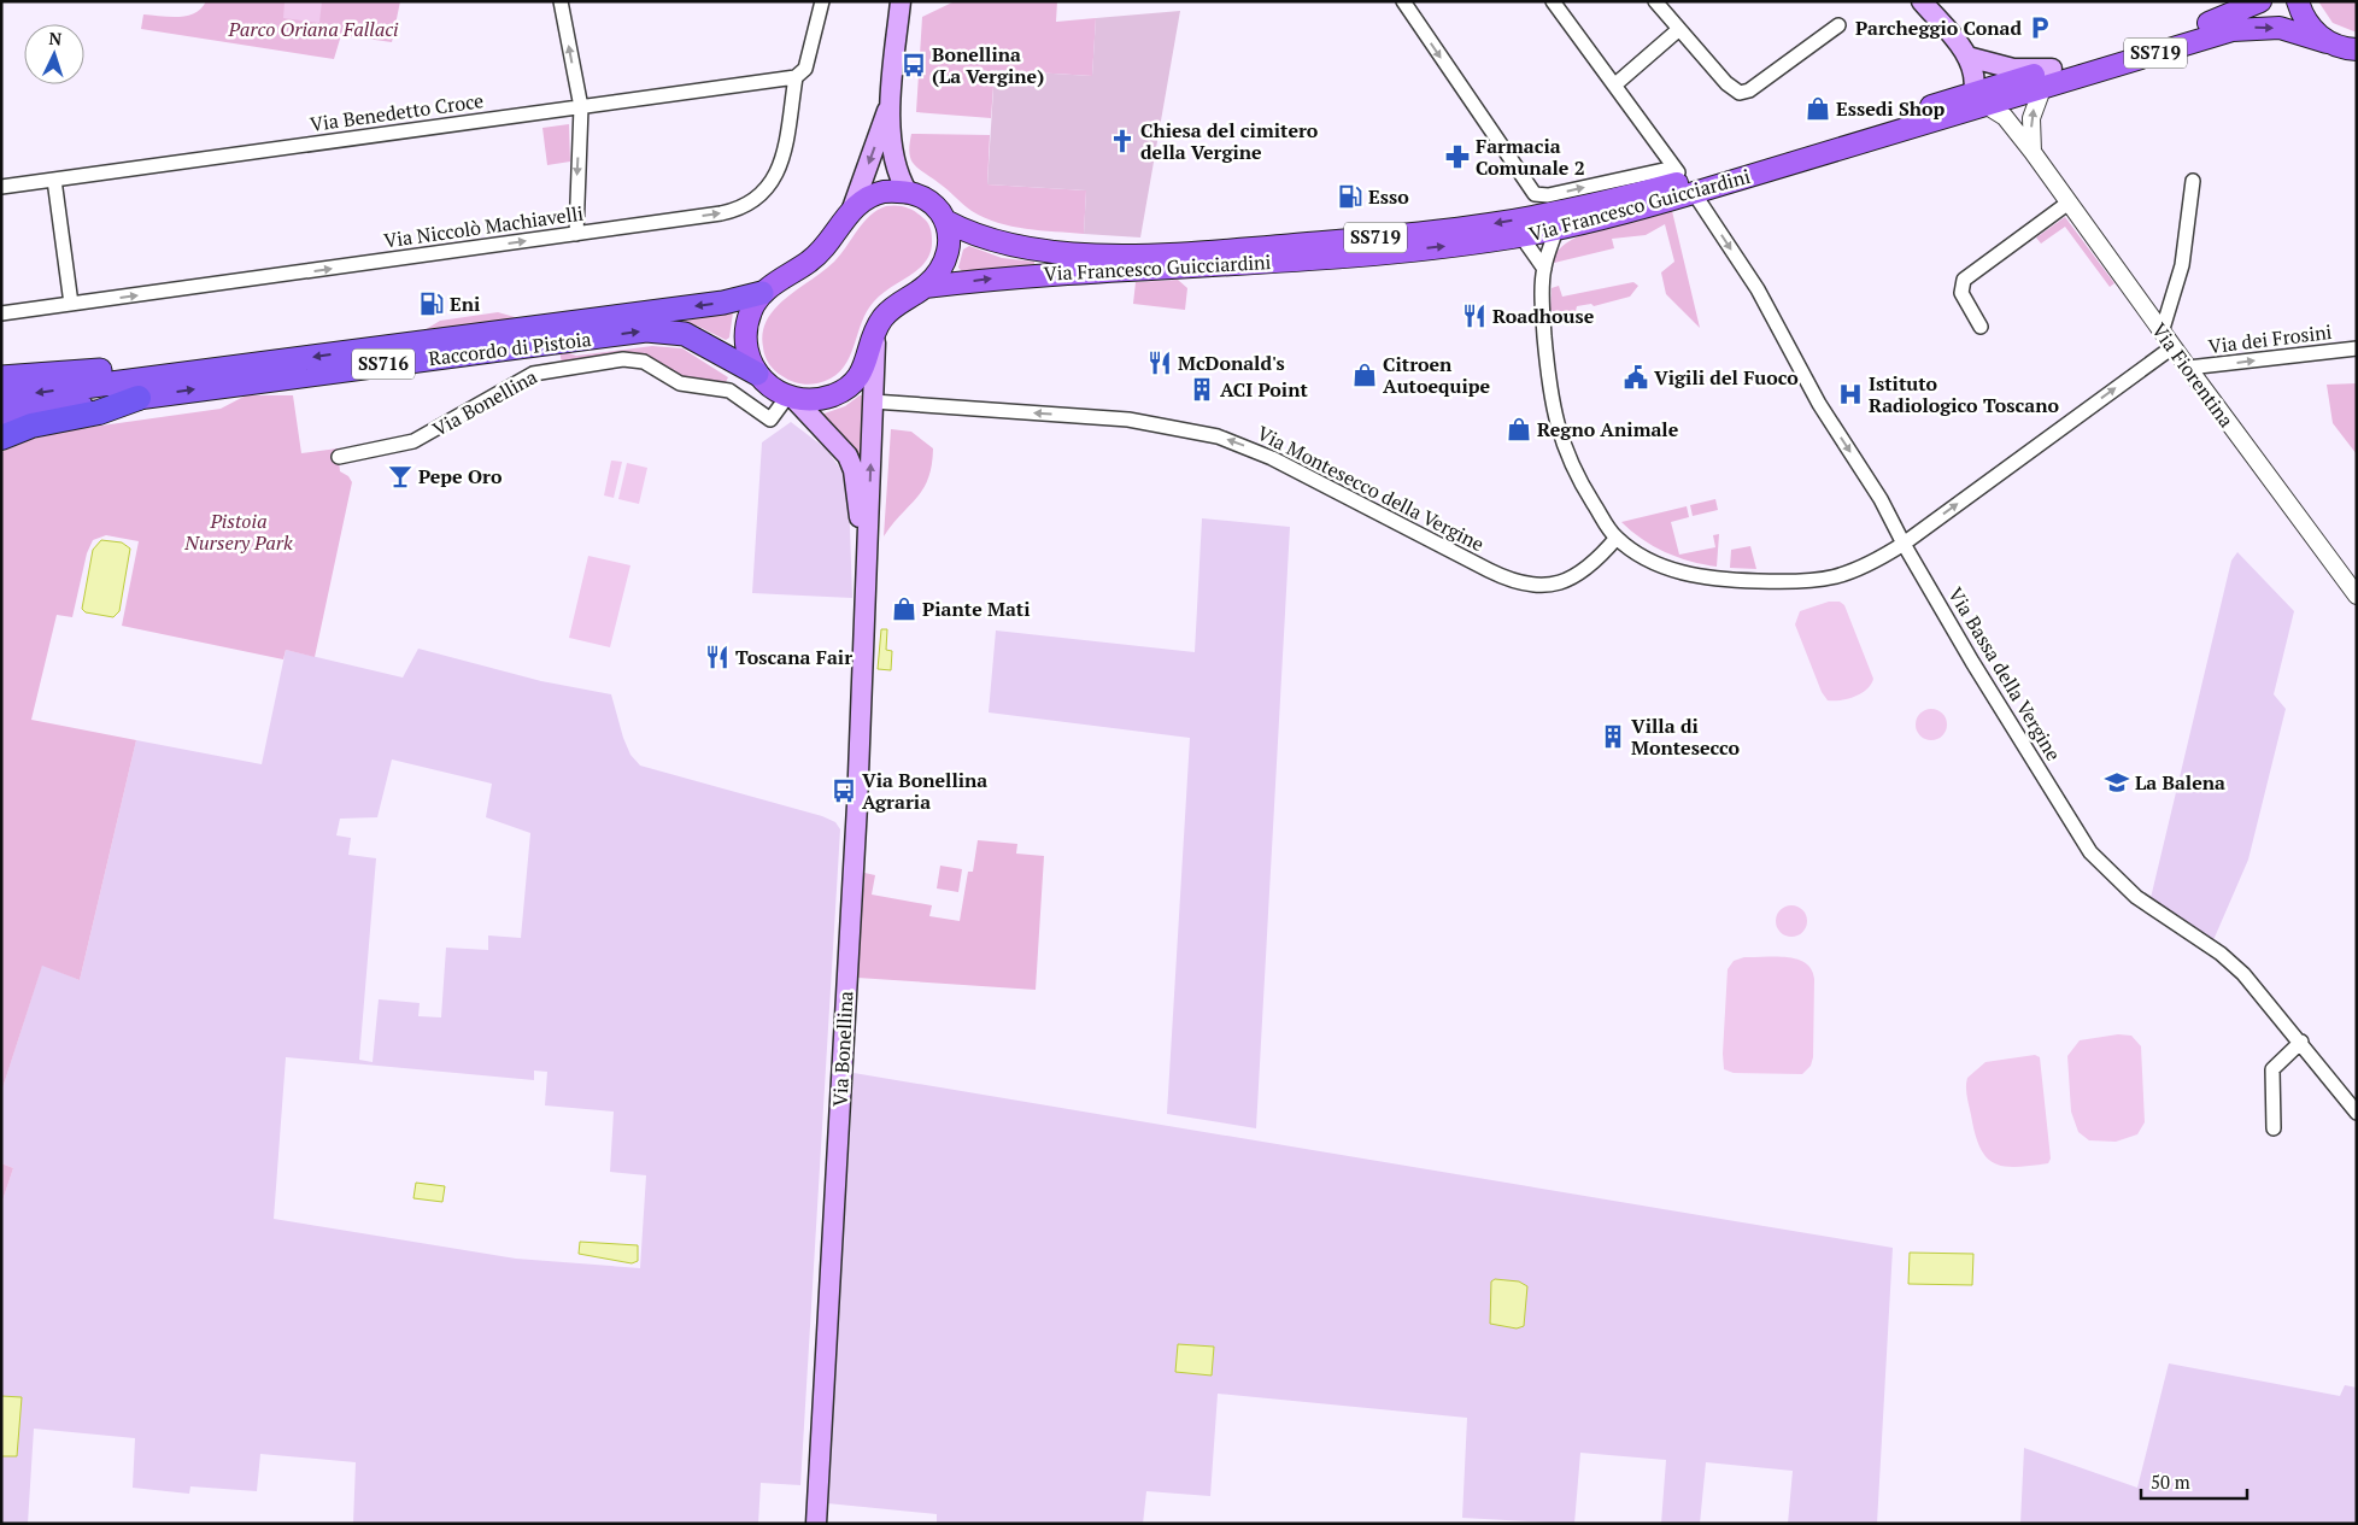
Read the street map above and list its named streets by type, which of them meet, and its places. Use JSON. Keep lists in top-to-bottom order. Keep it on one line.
{"streets":{"highway":["Raccordo di Pistoia","SS716"],"main road":["SS719","Via Francesco Guicciardini","Via Bonellina"],"street":["Via Benedetto Croce","Via Niccolò Machiavelli","Via dei Frosini","Via Fiorentina","Via Montesecco della Vergine","Via Bassa della Vergine"]},"crossings":[["SS719","Via Francesco Guicciardini"],["SS719","Via Fiorentina"],["Via Benedetto Croce","Via Niccolò Machiavelli"],["Via Francesco Guicciardini","Via Fiorentina"],["Via Francesco Guicciardini","Via Bassa della Vergine"],["Via dei Frosini","Via Fiorentina"],["Via Bonellina","Via Montesecco della Vergine"]],"one_way":["Via Niccolò Machiavelli","Via dei Frosini","Via Montesecco della Vergine"],"parks":["Parco Oriana Fallaci","Pistoia Nursery Park"],"places":{"parking":["Parcheggio Conad"],"bus stop":["Bonellina (La Vergine)","Via Bonellina Agraria"],"shop":["Essedi Shop","Citroen Autoequipe","Regno Animale","Piante Mati"],"church":["Chiesa del cimitero della Vergine"],"pharmacy":["Farmacia Comunale 2"],"fuel station":["Esso","Eni"],"restaurant":["Roadhouse","McDonald's","Toscana Fair"],"public building":["Vigili del Fuoco"],"building":["ACI Point","Villa di Montesecco"],"hospital":["Istituto Radiologico Toscano"],"bar":["Pepe Oro"],"school or university":["La Balena"]},"scale_bar":"50 m","north":"top"}
